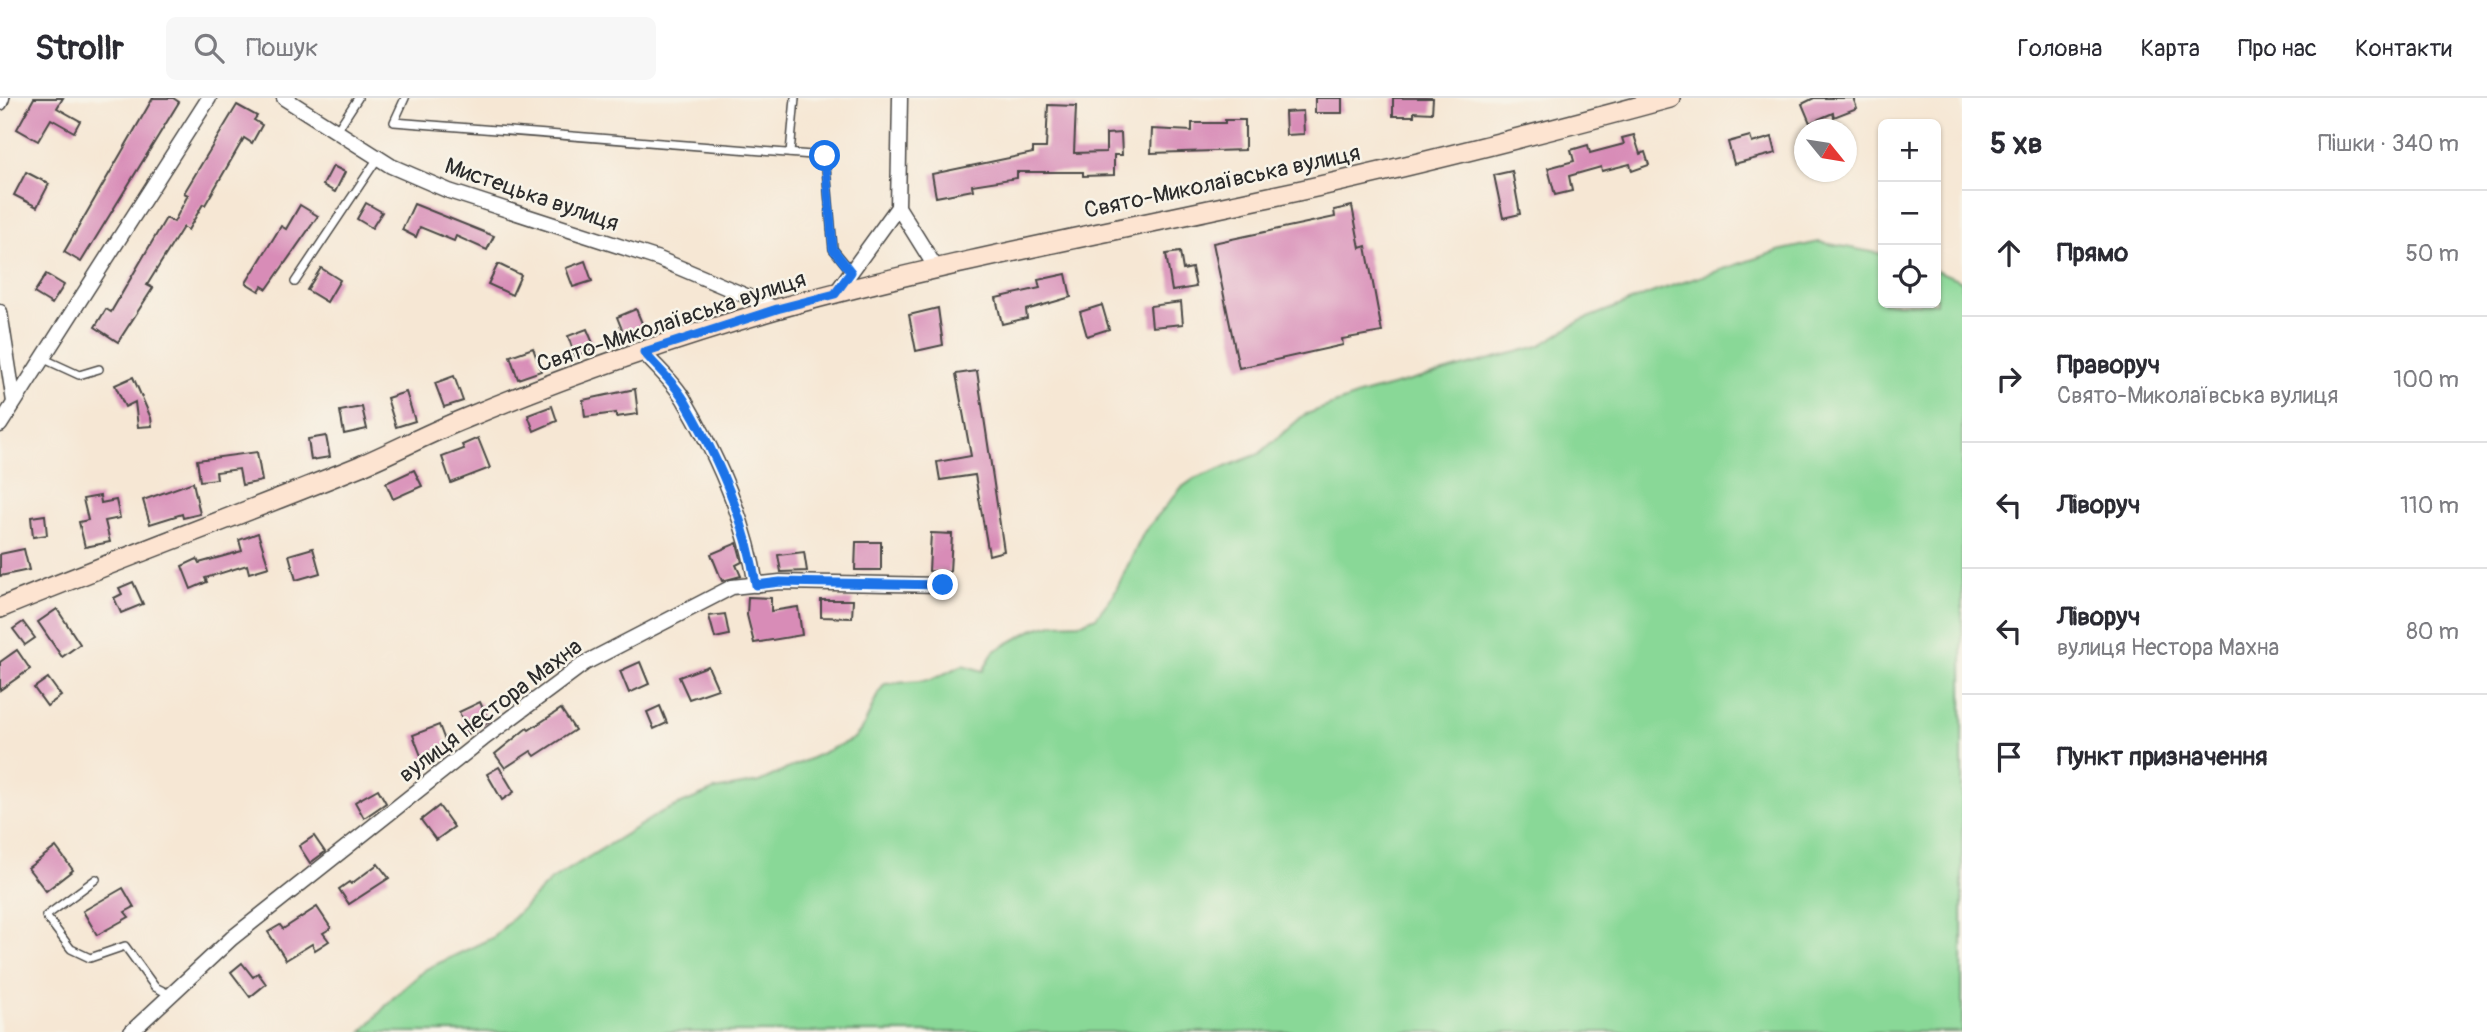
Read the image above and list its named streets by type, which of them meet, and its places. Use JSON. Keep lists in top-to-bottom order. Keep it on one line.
{"streets":{"street":["Свято-Миколаївська вулиця","Мистецька вулиця","вулиця Нестора Махна"]},"crossings":[["Свято-Миколаївська вулиця","Мистецька вулиця"]],"north":"bottom right","page":{"header":"Strollr","search":"Пошук","nav":["Головна","Карта","Про нас","Контакти"],"heading":["5 хв","Пішки · 340 m"],"map_buttons":["+","−"],"list":[["Прямо","50 m"],["Праворуч","Свято-Миколаївська вулиця","100 m"],["Ліворуч","110 m"],["Ліворуч","вулиця Нестора Махна","80 m"],"Пункт призначення"]}}
